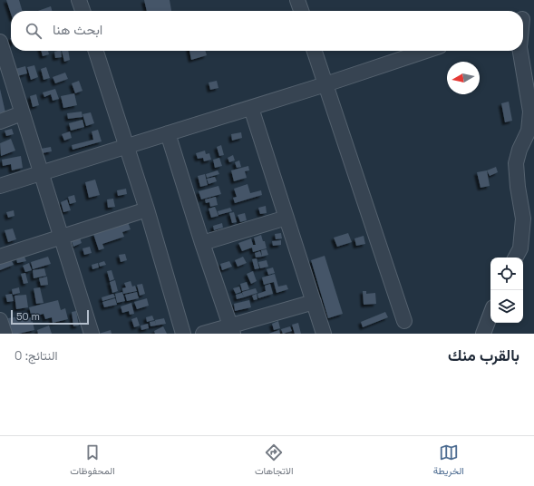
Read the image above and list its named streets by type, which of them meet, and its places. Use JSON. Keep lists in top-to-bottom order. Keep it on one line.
{"scale_bar":"50 m","north":"left","page":{"search":"ابحث هنا","scale":"50 m","heading":["بالقرب منك","النتائج: 0"],"nav":["الخريطة","الاتجاهات","المحفوظات"]}}
